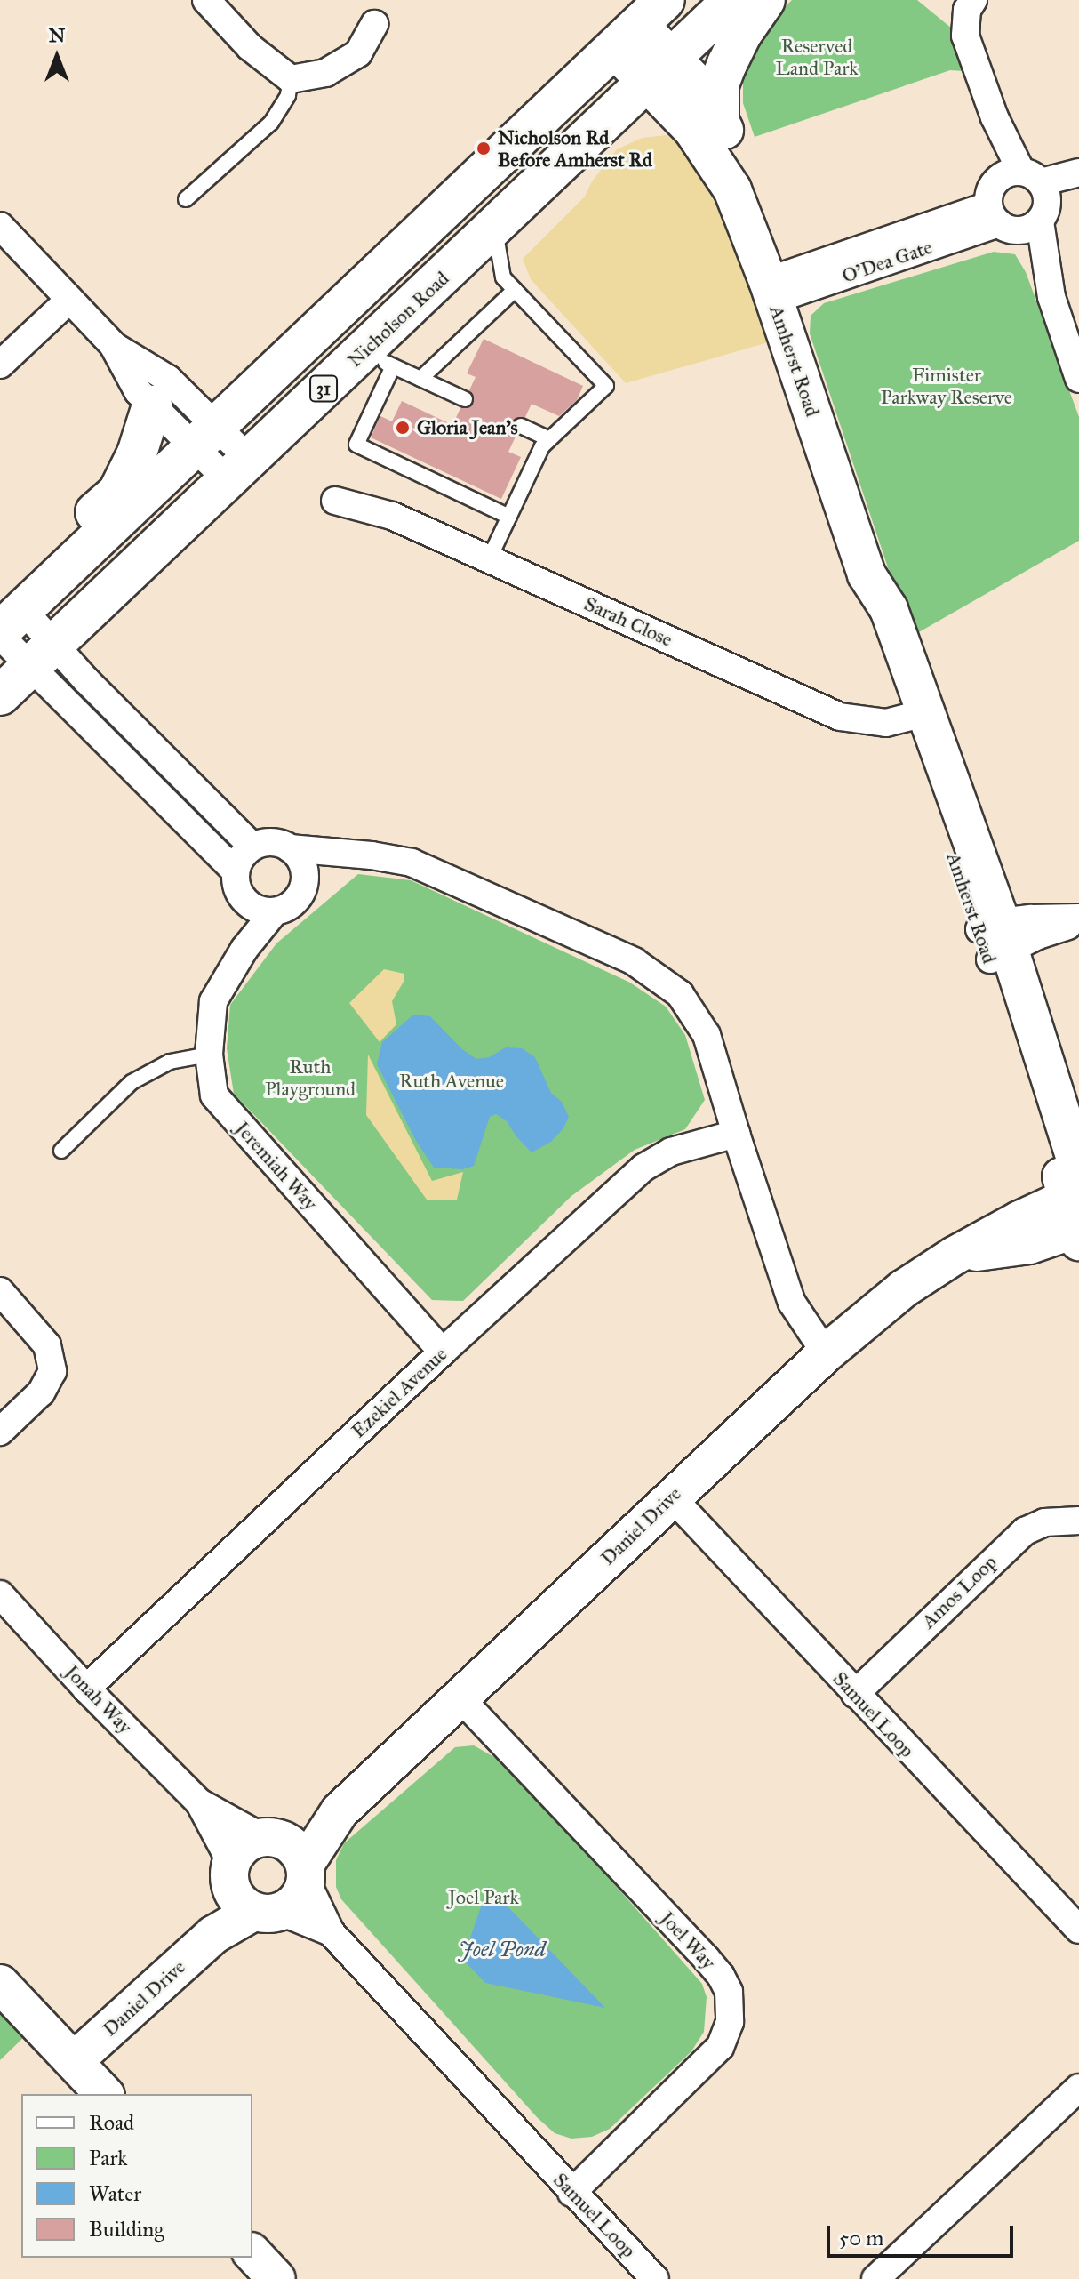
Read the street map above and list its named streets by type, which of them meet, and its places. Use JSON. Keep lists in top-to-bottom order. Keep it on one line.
{"streets":{"main road":["Nicholson Road","31"],"street":["O'Dea Gate","Amherst Road","Sarah Close","Jeremiah Way","Ezekiel Avenue","Daniel Drive","Amos Loop","Jonah Way","Samuel Loop","Joel Way"]},"crossings":[["O'Dea Gate","Amherst Road"],["Nicholson Road","Amherst Road"],["Amherst Road","31"],["Amherst Road","Sarah Close"],["Amherst Road","Daniel Drive"],["Jeremiah Way","Ezekiel Avenue"],["Ezekiel Avenue","Jonah Way"],["Daniel Drive","Jonah Way"],["Daniel Drive","Samuel Loop"],["Daniel Drive","Joel Way"],["Amos Loop","Samuel Loop"],["Jonah Way","Samuel Loop"],["Samuel Loop","Joel Way"]],"water":["Joel Pond"],"parks":["Reserved Land Park","Fimister Parkway Reserve","Ruth Playground","Ruth Avenue","Joel Park"],"places":["Nicholson Rd Before Amherst Rd","Gloria Jean's"],"legend":["Road","Park","Water","Building"],"scale_bar":"50 m","north":"top"}
